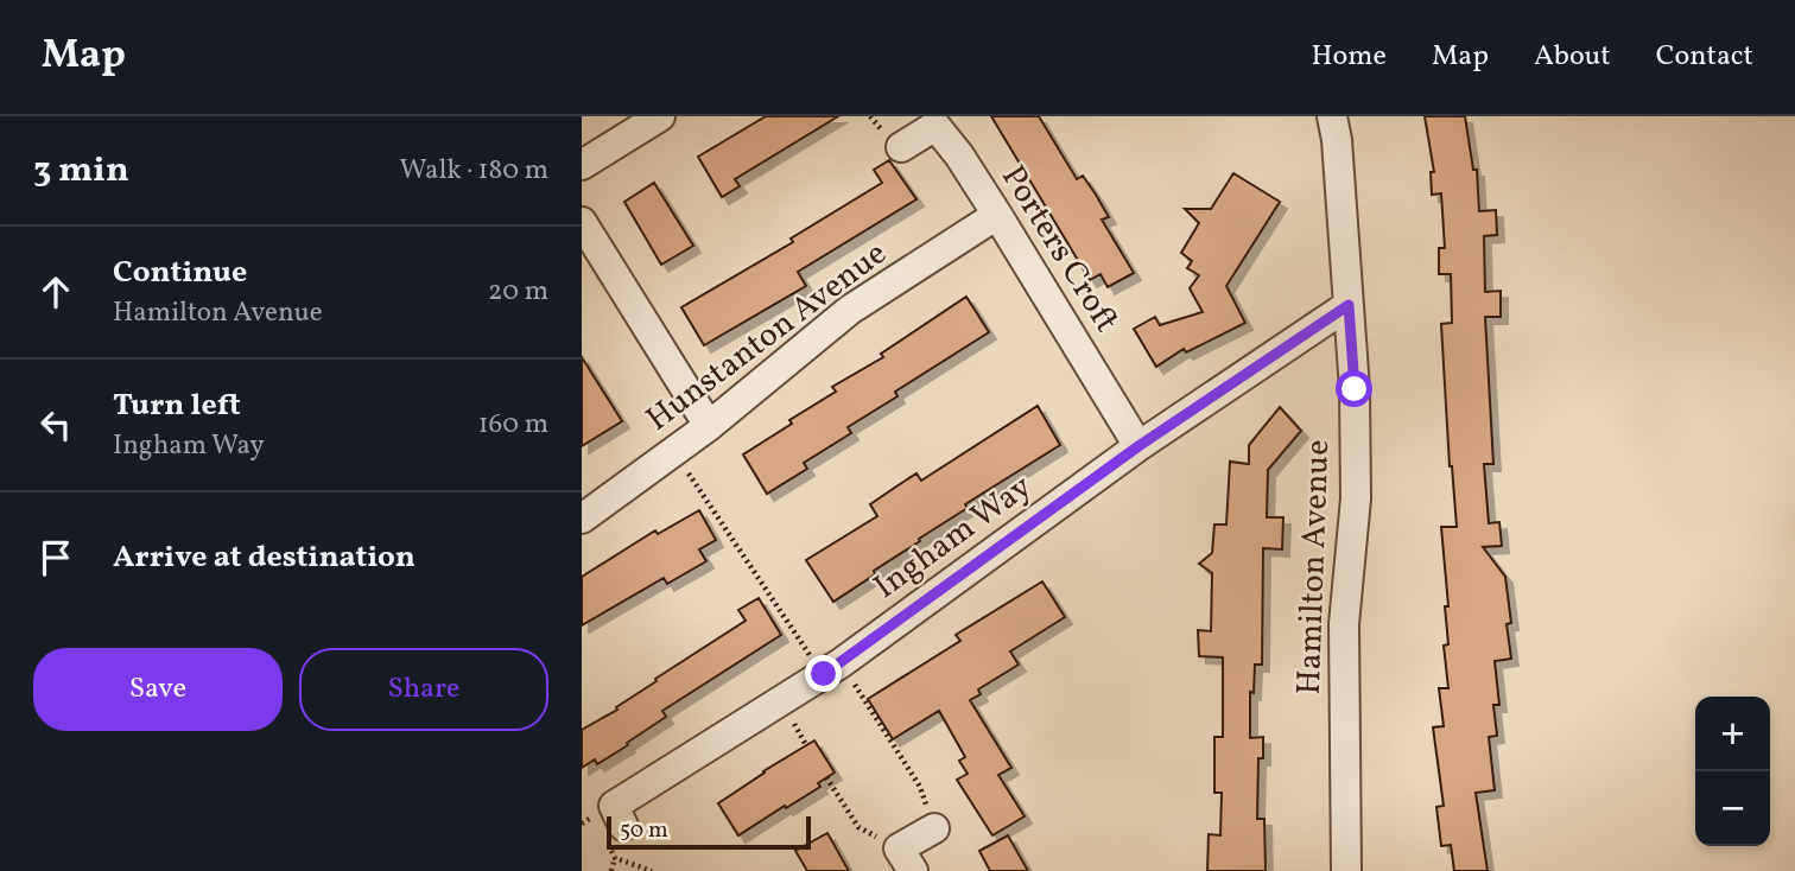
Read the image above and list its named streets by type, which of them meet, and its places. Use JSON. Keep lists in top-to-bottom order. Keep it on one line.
{"streets":{"street":["Porters Croft","Hunstanton Avenue","Ingham Way","Hamilton Avenue"]},"crossings":[["Porters Croft","Hunstanton Avenue"],["Porters Croft","Ingham Way"],["Ingham Way","Hamilton Avenue"]],"scale_bar":"50 m","page":{"header":"Map","nav":["Home","Map","About","Contact"],"heading":["3 min","Walk · 180 m"],"list":[["Continue","Hamilton Avenue","20 m"],["Turn left","Ingham Way","160 m"],"Arrive at destination"],"buttons":["Save","Share"],"map_buttons":["+","−"],"scale":"50 m"}}
